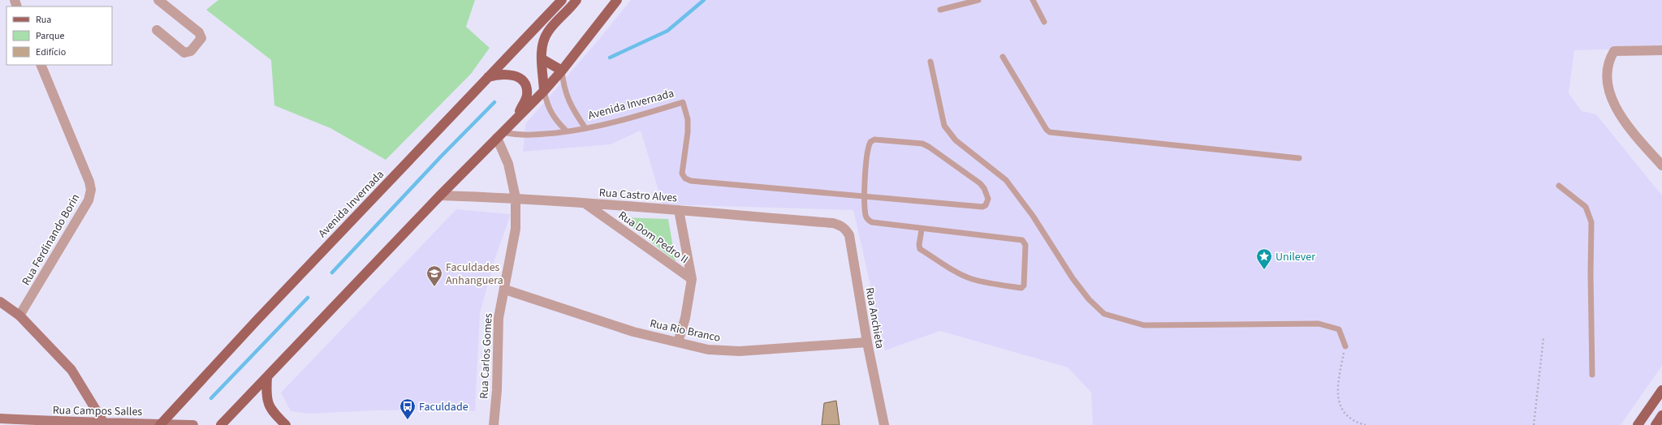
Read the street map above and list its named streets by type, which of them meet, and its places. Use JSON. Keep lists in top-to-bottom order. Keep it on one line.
{"streets":{"main road":["Avenida Invernada","Rua Campos Salles"],"street":["Rua Castro Alves","Rua Dom Pedro II","Rua Ferdinando Borin","Rua Anchieta","Rua Rio Branco","Rua Carlos Gomes"]},"crossings":[["Avenida Invernada","Rua Carlos Gomes"],["Avenida Invernada","Rua Campos Salles"],["Rua Castro Alves","Rua Dom Pedro II"],["Rua Castro Alves","Rua Anchieta"],["Rua Castro Alves","Rua Carlos Gomes"],["Rua Dom Pedro II","Rua Rio Branco"],["Rua Anchieta","Rua Rio Branco"],["Rua Rio Branco","Rua Carlos Gomes"]],"places":{"place":["Unilever"],"school or university":["Faculdades Anhanguera"],"bus stop":["Faculdade"]},"legend":["Rua","Parque","Edifício"]}
